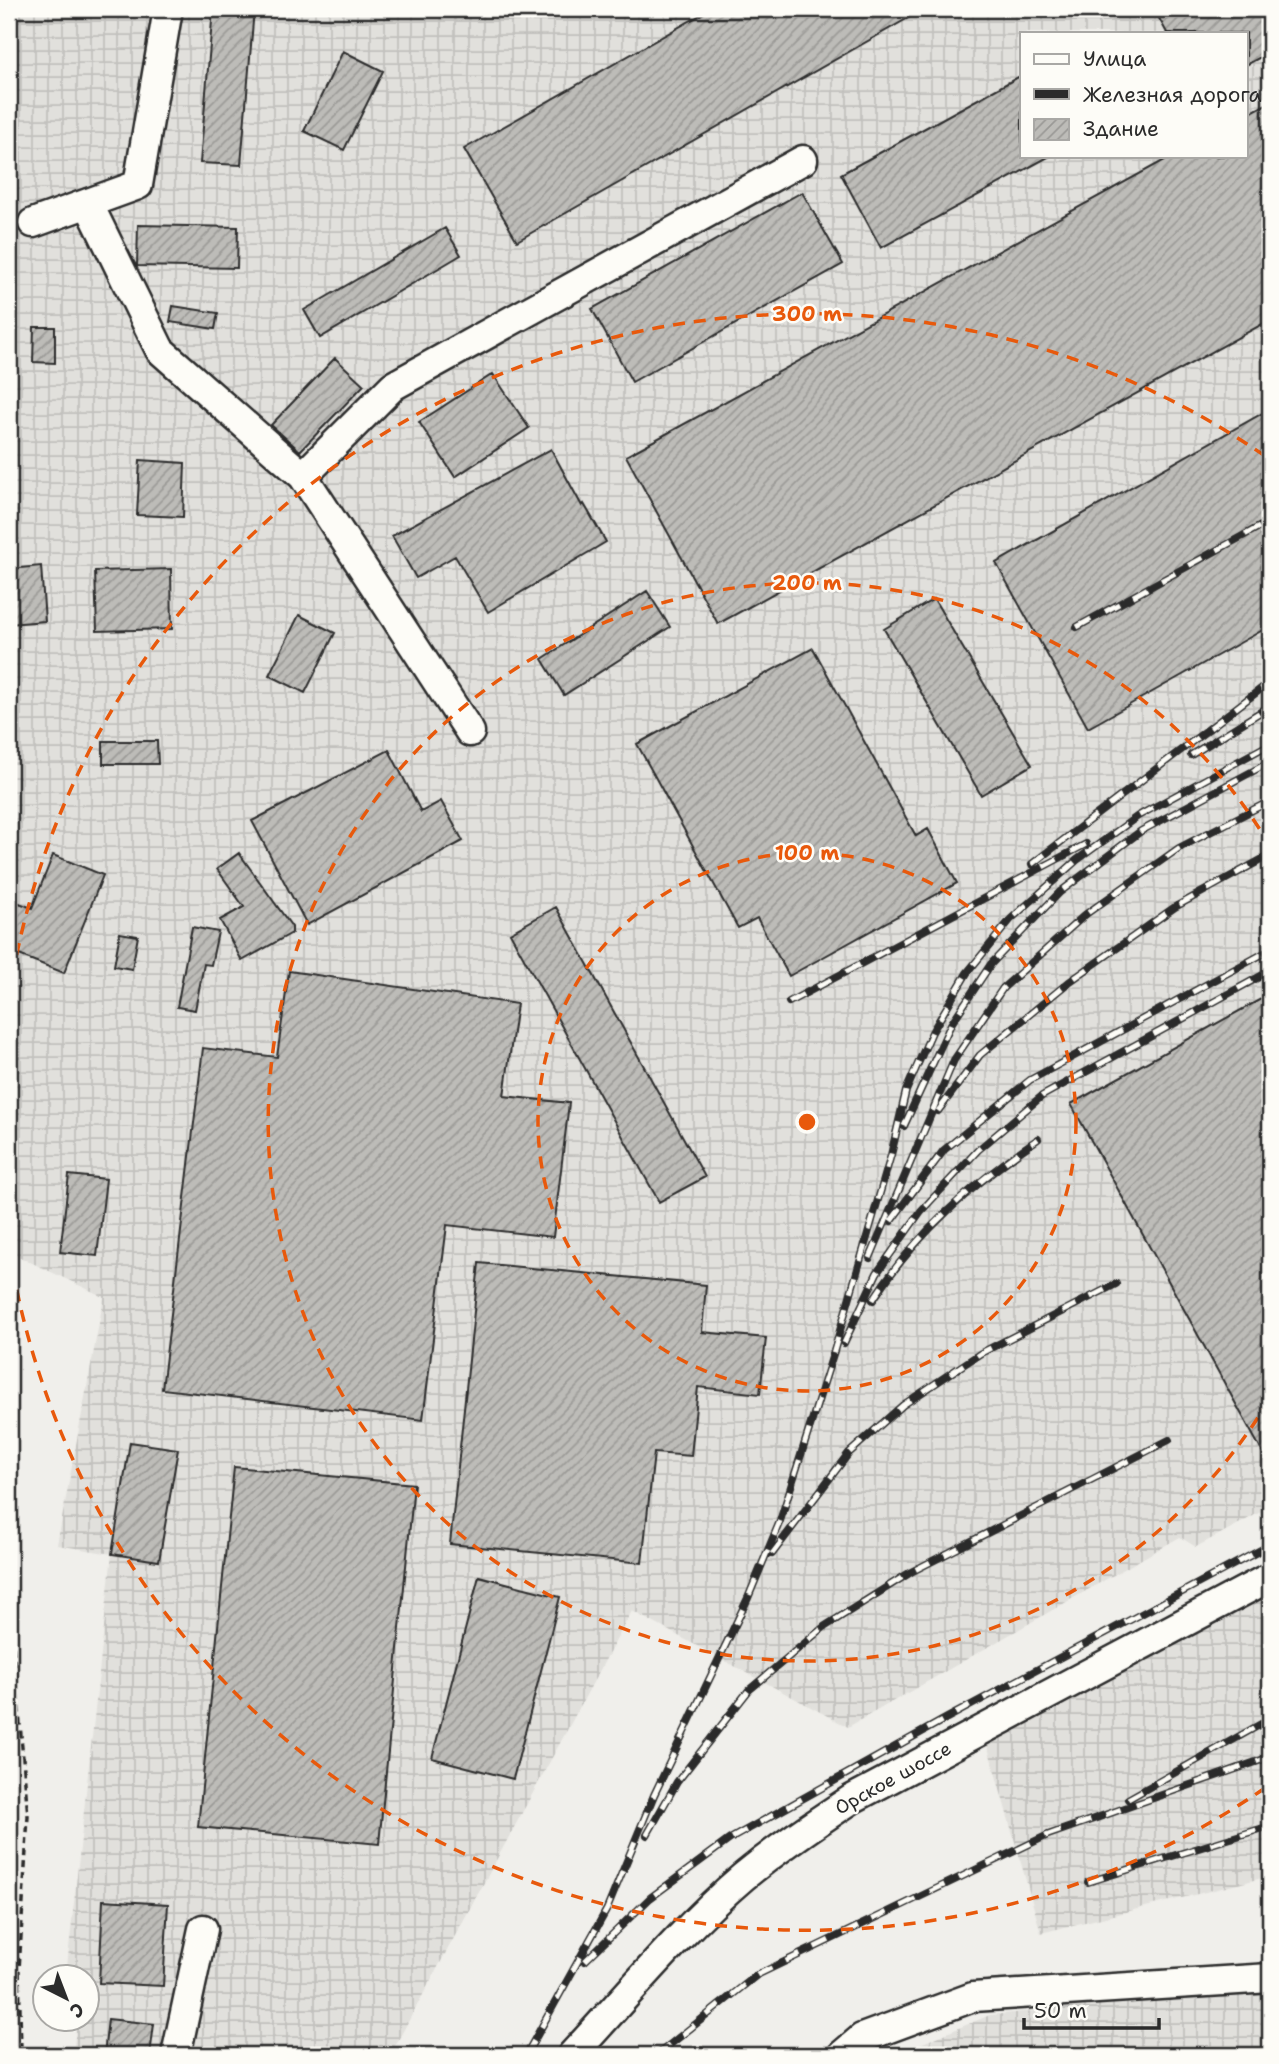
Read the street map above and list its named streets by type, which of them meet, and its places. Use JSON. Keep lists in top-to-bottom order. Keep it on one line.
{"streets":{"street":["Орское шоссе"]},"legend":["Улица","Железная дорога","Здание"],"scale_bar":"50 m","north":"bottom right","rings":["300 m","200 m","100 m"]}
